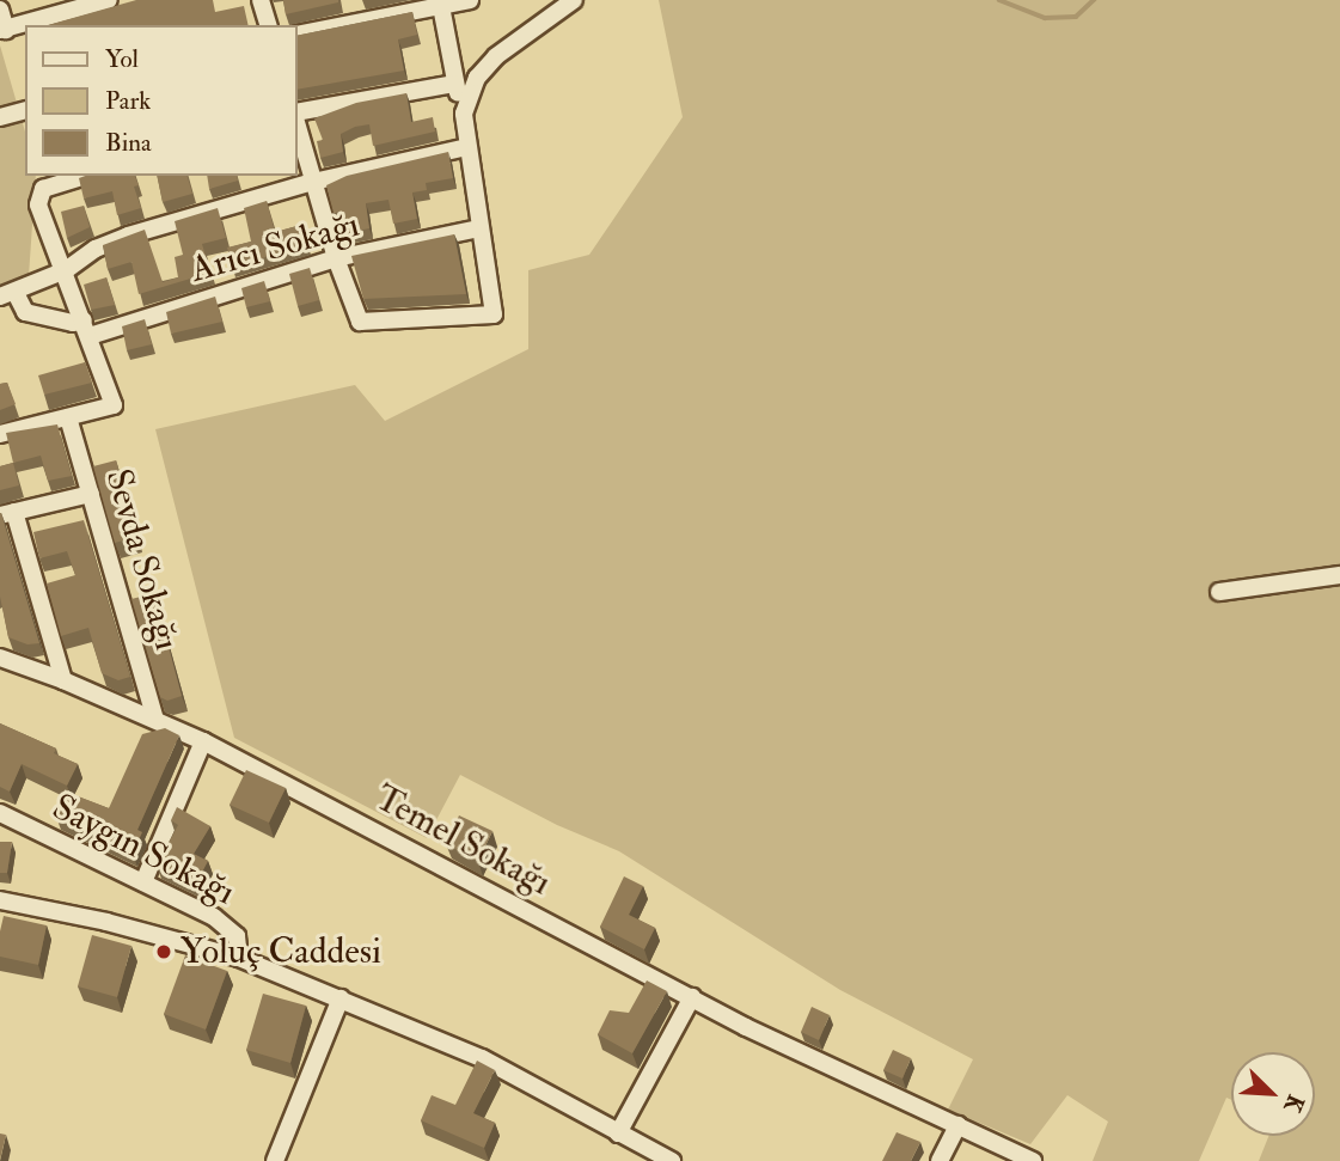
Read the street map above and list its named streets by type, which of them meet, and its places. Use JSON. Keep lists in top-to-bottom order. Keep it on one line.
{"streets":{"street":["Arıcı Sokağı","Sevda Sokağı","Temel Sokağı","Saygın Sokağı"]},"crossings":[["Sevda Sokağı","Temel Sokağı"]],"places":["Yoluç Caddesi"],"legend":["Yol","Park","Bina"],"north":"bottom right"}
